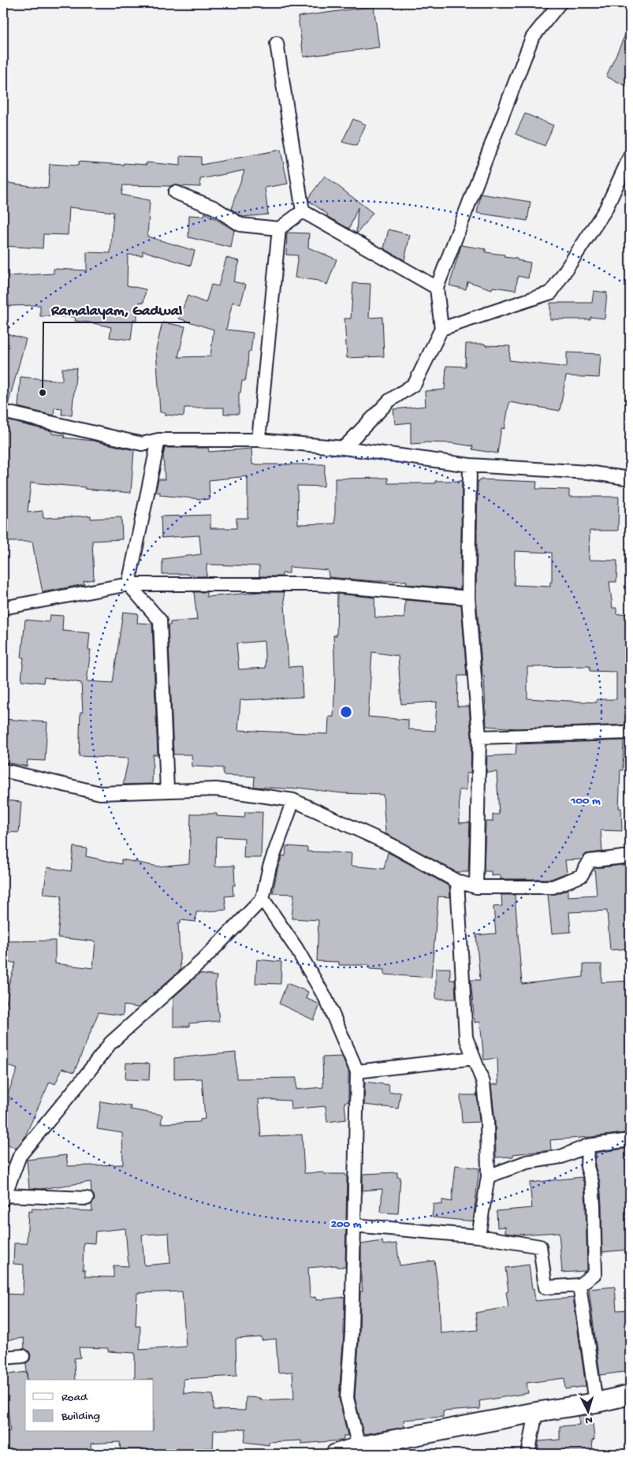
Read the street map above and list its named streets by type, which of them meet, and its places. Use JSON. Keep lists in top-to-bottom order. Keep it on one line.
{"places":["Ramalayam, Gadwal"],"legend":["Road","Building"],"north":"bottom","rings":["100 m","200 m"]}
